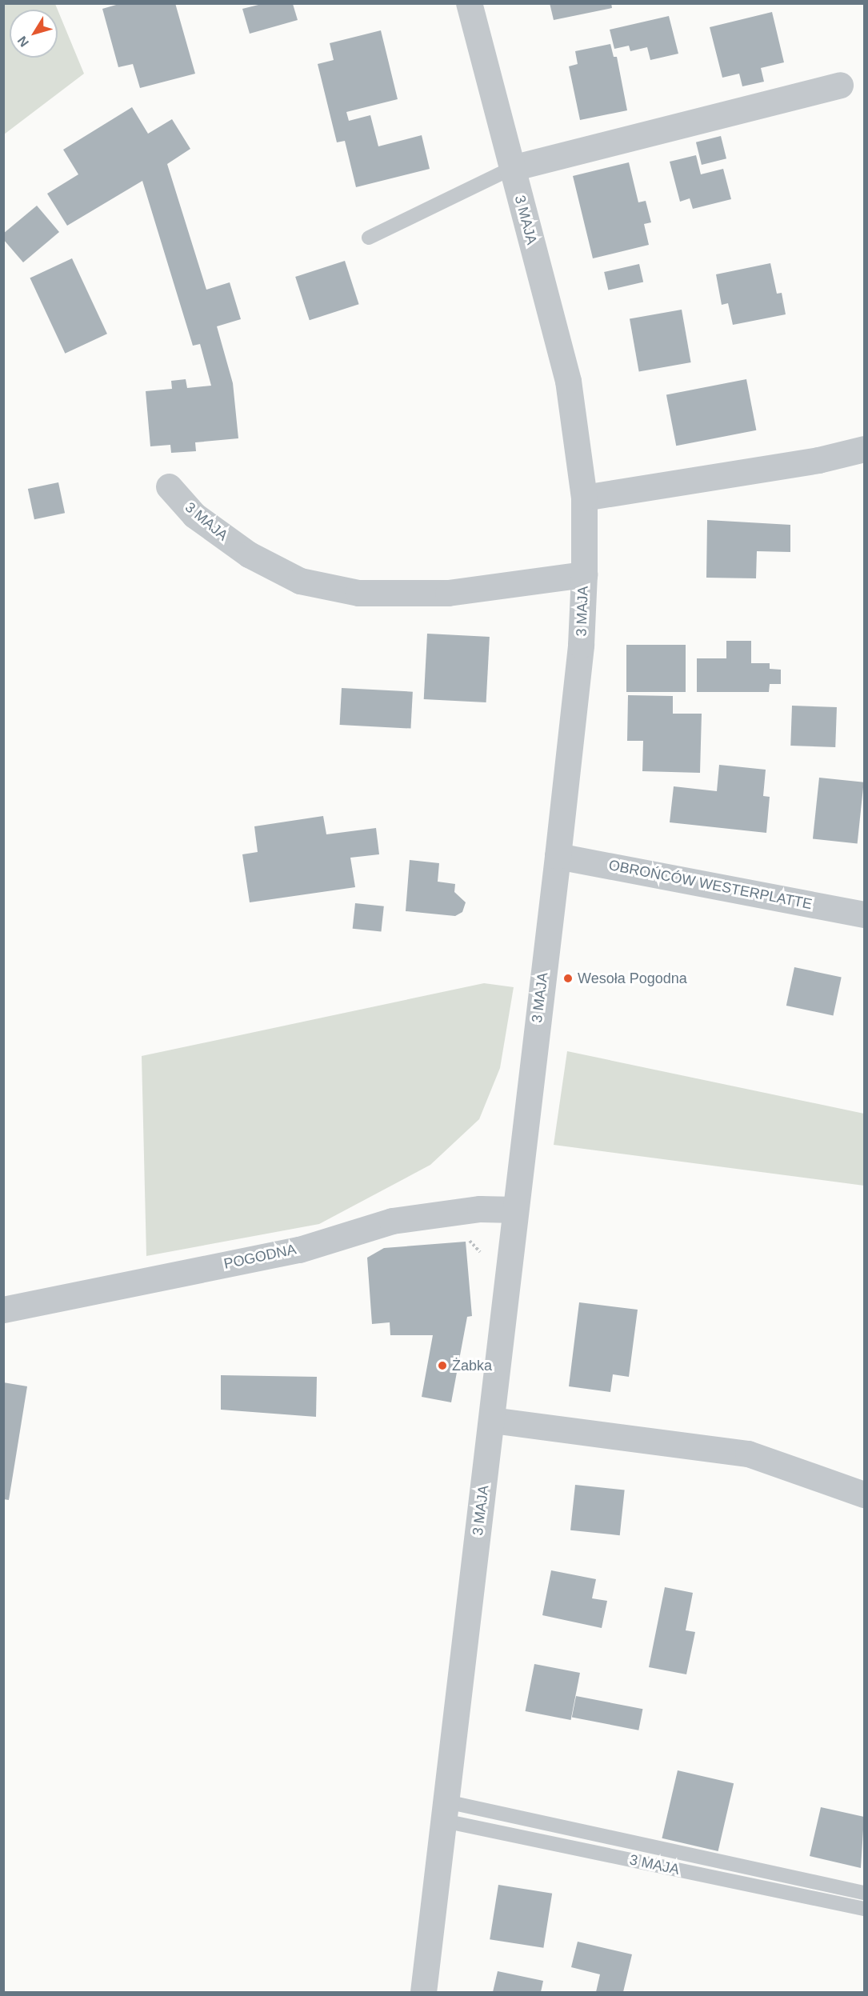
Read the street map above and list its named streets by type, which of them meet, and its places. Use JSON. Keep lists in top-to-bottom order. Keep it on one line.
{"streets":{"street":["3 MAJA","OBROŃCÓW WESTERPLATTE","POGODNA"]},"crossings":[["3 MAJA","OBROŃCÓW WESTERPLATTE"],["3 MAJA","POGODNA"]],"places":["Wesoła Pogodna","Żabka"],"north":"bottom left"}
